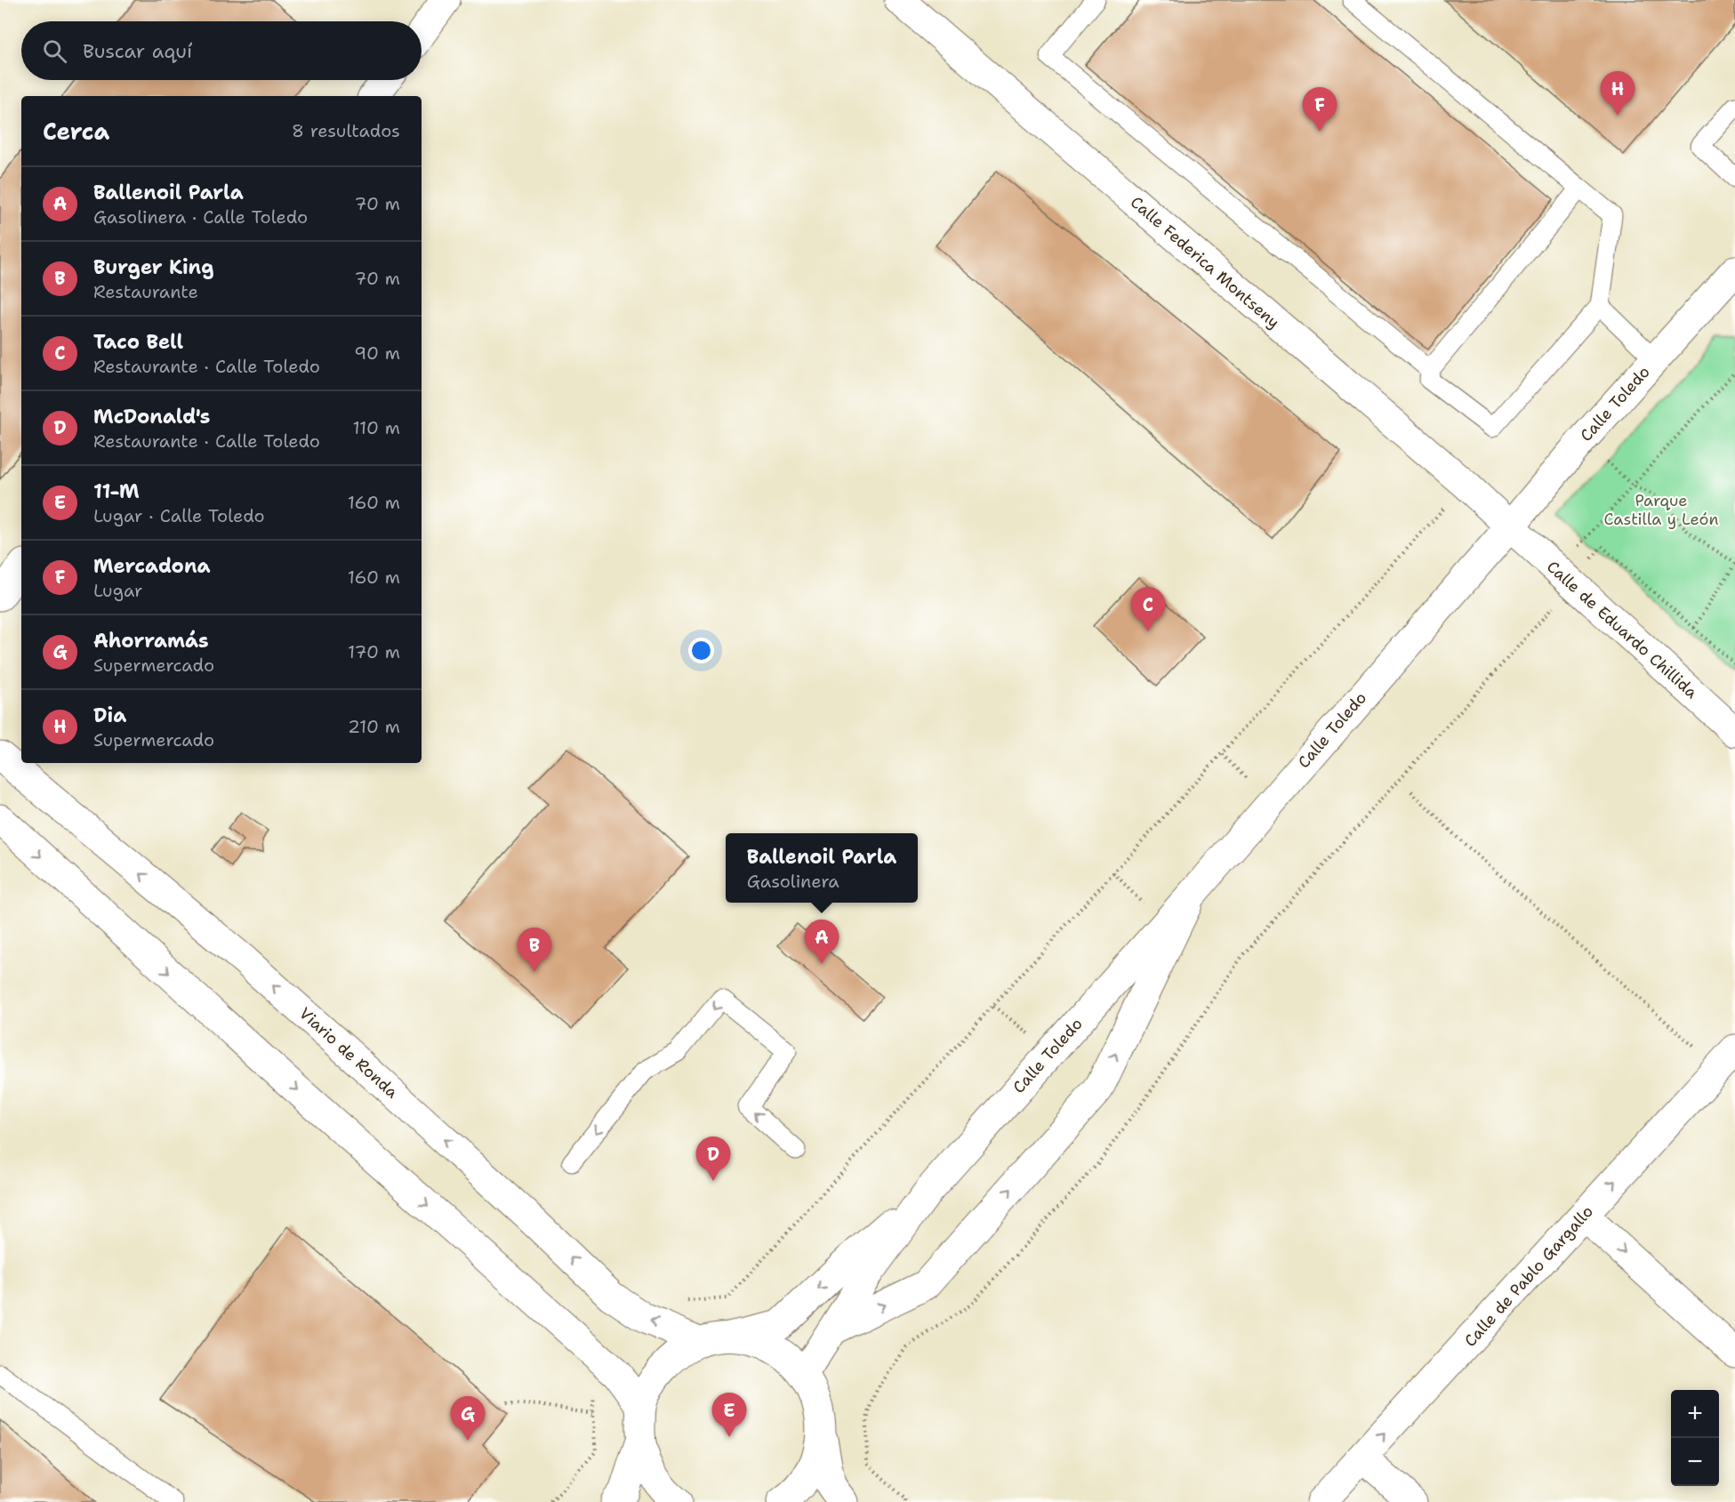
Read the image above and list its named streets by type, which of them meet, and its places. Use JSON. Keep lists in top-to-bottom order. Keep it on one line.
{"streets":{"street":["Calle Federica Montseny","Calle Toledo","Calle de Eduardo Chillida","Viario de Ronda","Calle de Pablo Gargallo"]},"crossings":[["Calle Federica Montseny","Calle Toledo"],["Calle Federica Montseny","Calle de Eduardo Chillida"],["Calle Toledo","Calle de Eduardo Chillida"],["Calle Toledo","Viario de Ronda"]],"one_way":["Calle de Pablo Gargallo"],"parks":["Parque Castilla y León"],"page":{"search":"Buscar aquí","pins":["H","F","C","A","B","D","E","G"],"heading":["Cerca","8 resultados"],"list":[{"mark":"A","name":"Ballenoil Parla","note":"Gasolinera · Calle Toledo","value":"70 m"},{"mark":"B","name":"Burger King","note":"Restaurante","value":"70 m"},{"mark":"C","name":"Taco Bell","note":"Restaurante · Calle Toledo","value":"90 m"},{"mark":"D","name":"McDonald's","note":"Restaurante · Calle Toledo","value":"110 m"},{"mark":"E","name":"11-M","note":"Lugar · Calle Toledo","value":"160 m"},{"mark":"F","name":"Mercadona","note":"Lugar","value":"160 m"},{"mark":"G","name":"Ahorramás","note":"Supermercado","value":"170 m"},{"mark":"H","name":"Dia","note":"Supermercado","value":"210 m"}],"popup":["Ballenoil Parla","Gasolinera"],"map_buttons":["+","−"]}}
